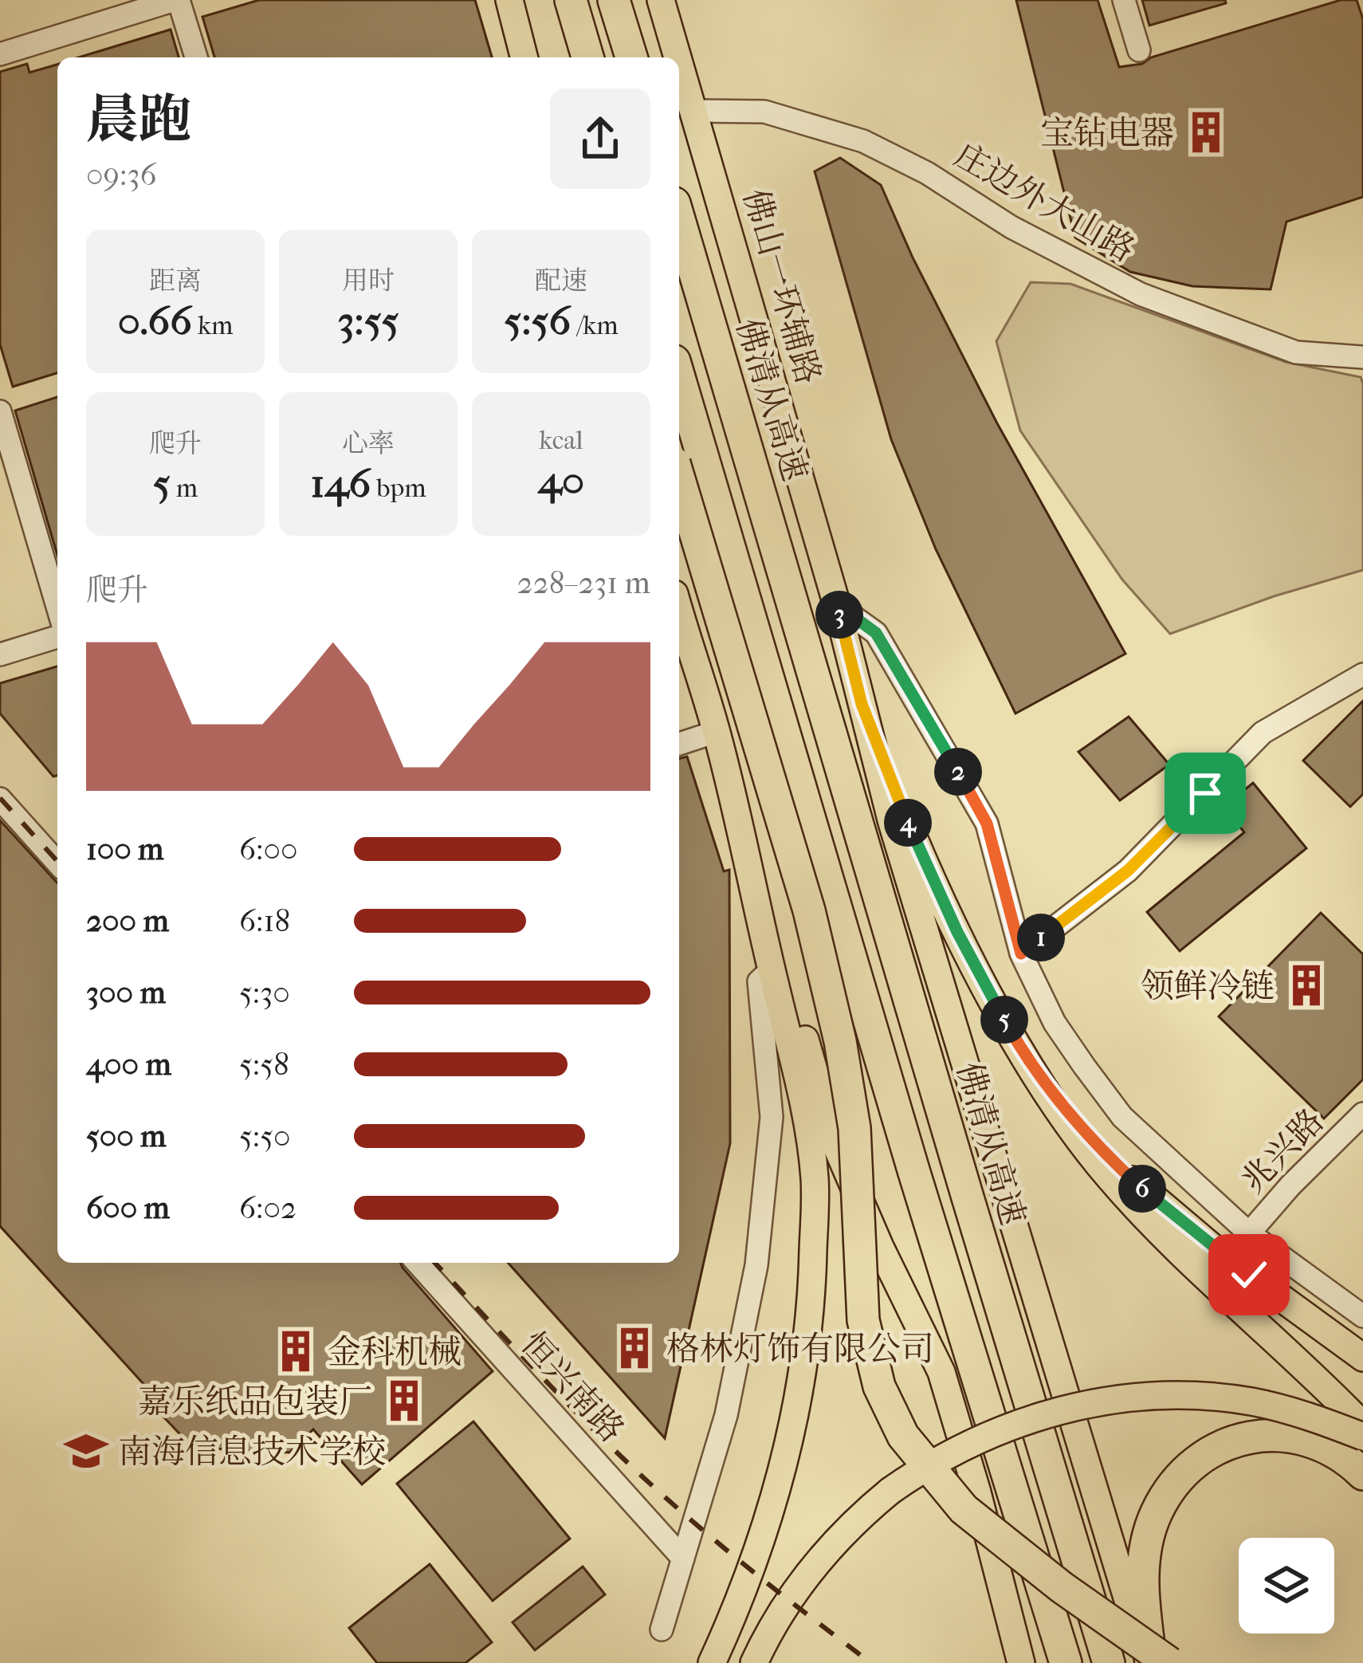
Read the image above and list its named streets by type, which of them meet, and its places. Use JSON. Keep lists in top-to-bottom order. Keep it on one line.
{"streets":{"highway":["佛清从高速"],"main road":["佛山一环辅路"],"street":["庄边外大山路","兆兴路","恒兴南路"]},"crossings":[["庄边外大山路","佛山一环辅路"]],"places":{"building":["宝钻电器","领鲜冷链","格林灯饰有限公司","金科机械","嘉乐纸品包装厂"],"school or university":["南海信息技术学校"]},"page":{"heading":["晨跑","09:36"],"stats":[["距离","0.66 km"],["用时","3:55"],["配速","5:56 /km"],["爬升","5 m"],["心率","146 bpm"],["kcal","40"]],"chart":["爬升","228–231 m"],"pins":["3","2","4","1","5","6"],"list":[{"name":"100 m","note":"6:00"},{"name":"200 m","note":"6:18"},{"name":"300 m","note":"5:30"},{"name":"400 m","note":"5:58"},{"name":"500 m","note":"5:50"},{"name":"600 m","note":"6:02"}]}}
